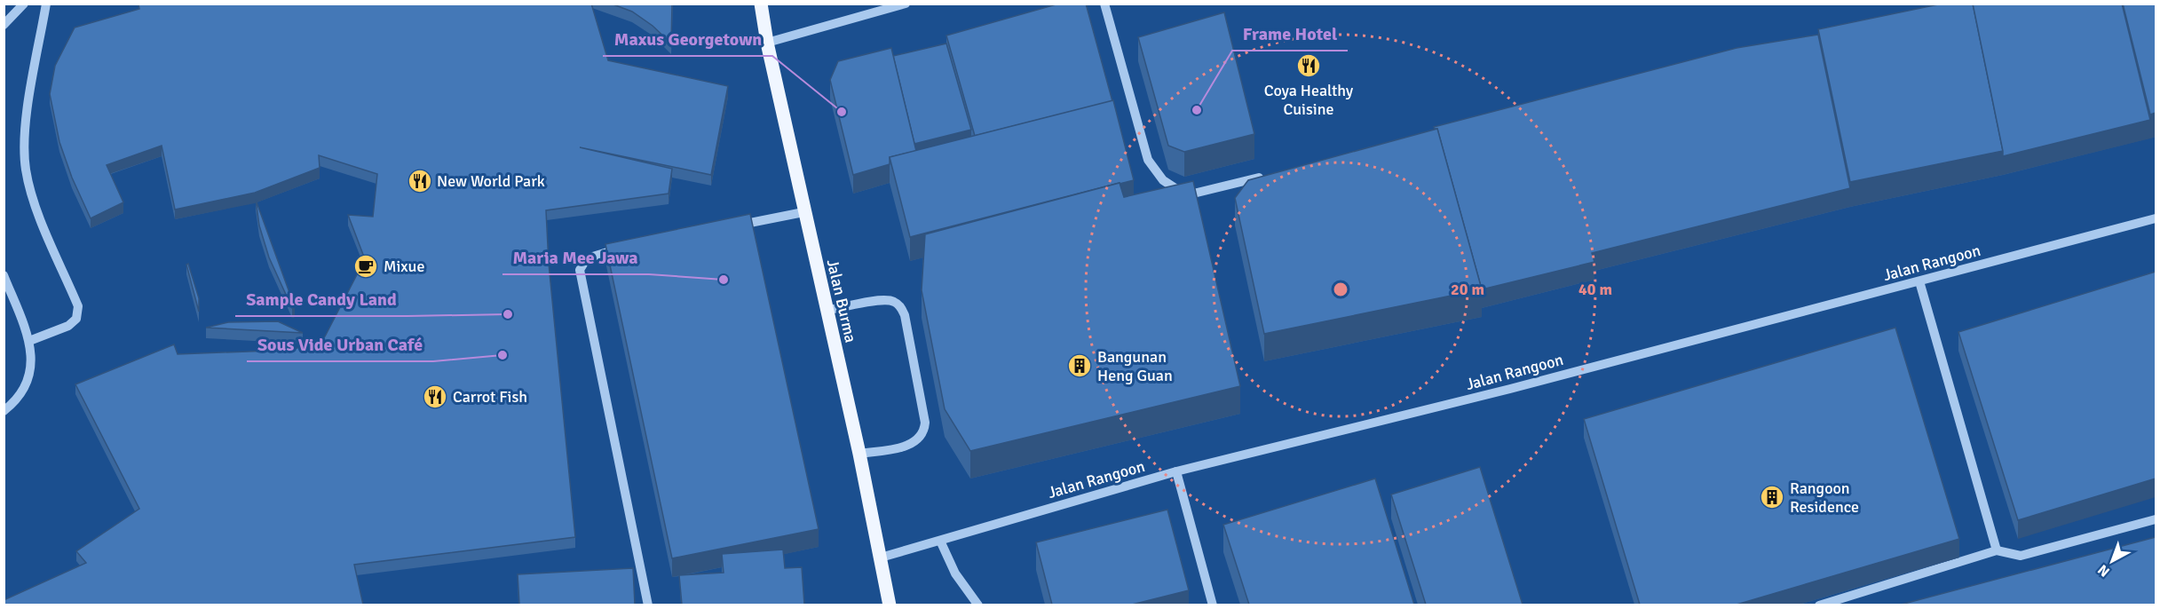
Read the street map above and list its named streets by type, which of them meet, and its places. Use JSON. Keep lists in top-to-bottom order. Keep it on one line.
{"streets":{"main road":["Jalan Burma"],"street":["Jalan Rangoon"]},"crossings":[["Jalan Rangoon","Jalan Burma"]],"places":{"restaurant":["Coya Healthy Cuisine","New World Park","Carrot Fish"],"other":["Frame Hotel","Maxus Georgetown","Maria Mee Jawa","Sample Candy Land","Sous Vide Urban Café"],"cafe":["Mixue"],"building":["Bangunan Heng Guan","Rangoon Residence"]},"north":"bottom left","rings":["20 m","40 m"]}
